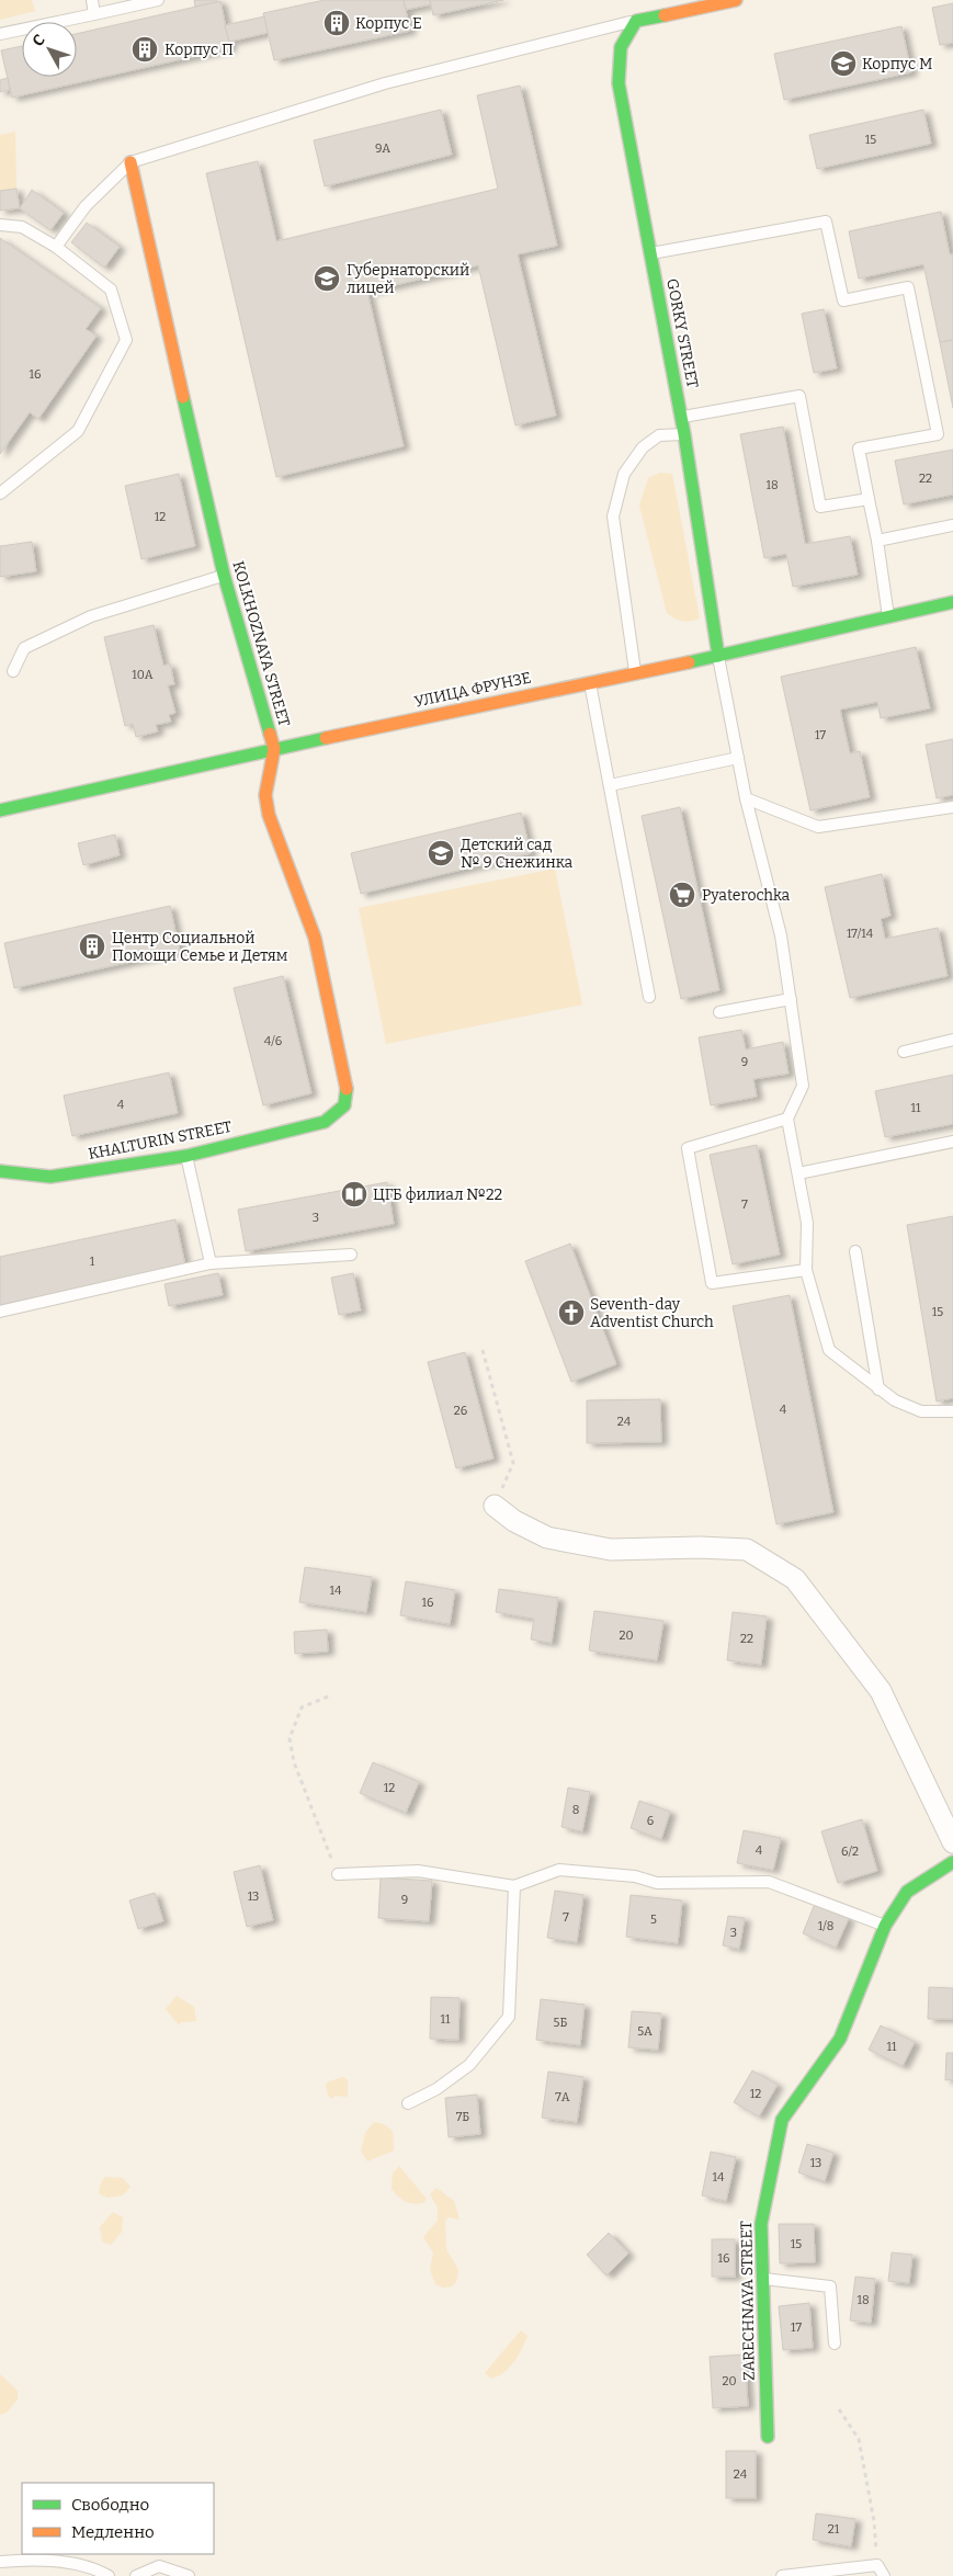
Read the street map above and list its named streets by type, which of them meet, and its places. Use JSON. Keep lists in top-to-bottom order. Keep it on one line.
{"streets":{"street":["GORKY STREET","KOLKHOZNAYA STREET","УЛИЦА ФРУНЗЕ","KHALTURIN STREET","ZARECHNAYA STREET"]},"crossings":[["GORKY STREET","УЛИЦА ФРУНЗЕ"],["KOLKHOZNAYA STREET","УЛИЦА ФРУНЗЕ"],["KOLKHOZNAYA STREET","KHALTURIN STREET"]],"places":{"building":["Корпус Е","Корпус П","Центр Социальной Помощи Семье и Детям"],"school or university":["Корпус M","Губернаторский лицей","Детский сад № 9 Снежинка"],"supermarket":["Pyaterochka"],"library":["ЦГБ филиал №22"],"church":["Seventh-day Adventist Church"]},"house_numbers":["15","9А","16","22","18","12","10А","17","17/14","4/6","9","4","11","7","3","1","15","4","26","24","14","16","20","22","12","8","6","4","6/2","13","9","7","5","1/8","3","11","5Б","5А","11","12","7А","7Б","13","14","15","16","18","17","20","24","21"],"legend":["Свободно","Медленно"],"north":"top left"}
